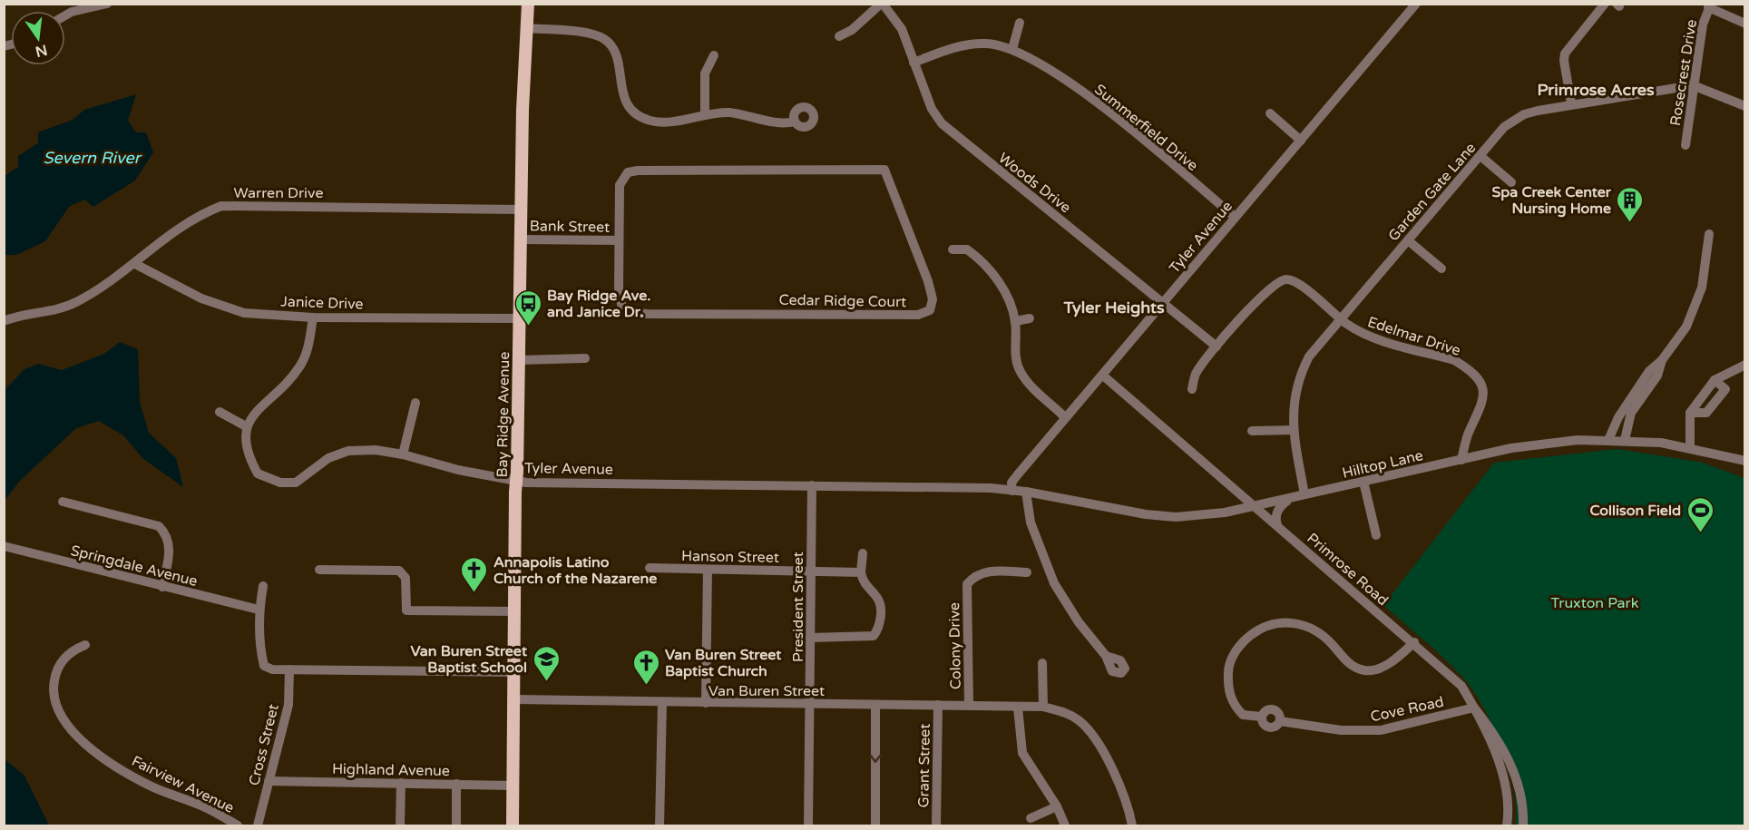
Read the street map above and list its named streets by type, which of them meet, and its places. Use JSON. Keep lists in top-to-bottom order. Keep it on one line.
{"streets":{"main road":["Bay Ridge Avenue"],"street":["Rosecrest Drive","Summerfield Drive","Woods Drive","Garden Gate Lane","Warren Drive","Bank Street","Tyler Avenue","Cedar Ridge Court","Janice Drive","Edelmar Drive","Hilltop Lane","Hanson Street","Springdale Avenue","Primrose Road","President Street","Colony Drive","Van Buren Street","Cove Road","Cross Street","Grant Street","Highland Avenue","Fairview Avenue"]},"crossings":[["Rosecrest Drive","Garden Gate Lane"],["Summerfield Drive","Woods Drive"],["Summerfield Drive","Tyler Avenue"],["Woods Drive","Tyler Avenue"],["Woods Drive","Edelmar Drive"],["Garden Gate Lane","Edelmar Drive"],["Garden Gate Lane","Hilltop Lane"],["Warren Drive","Janice Drive"],["Warren Drive","Bay Ridge Avenue"],["Bank Street","Cedar Ridge Court"],["Bank Street","Bay Ridge Avenue"],["Tyler Avenue","Bay Ridge Avenue"],["Tyler Avenue","Hilltop Lane"],["Tyler Avenue","Primrose Road"],["Tyler Avenue","President Street"],["Janice Drive","Bay Ridge Avenue"],["Edelmar Drive","Hilltop Lane"],["Bay Ridge Avenue","Van Buren Street"],["Bay Ridge Avenue","Highland Avenue"],["Hilltop Lane","Primrose Road"],["Hanson Street","President Street"],["Primrose Road","Cove Road"],["President Street","Van Buren Street"],["Colony Drive","Van Buren Street"],["Van Buren Street","Grant Street"],["Cross Street","Highland Avenue"]],"districts":["Primrose Acres","Tyler Heights"],"water":["Severn River"],"parks":["Truxton Park"],"places":{"building":["Spa Creek Center Nursing Home"],"bus stop":["Bay Ridge Ave. and Janice Dr."],"sports":["Collison Field"],"church":["Annapolis Latino Church of the Nazarene","Van Buren Street Baptist Church"],"school or university":["Van Buren Street Baptist School"]},"north":"bottom"}
